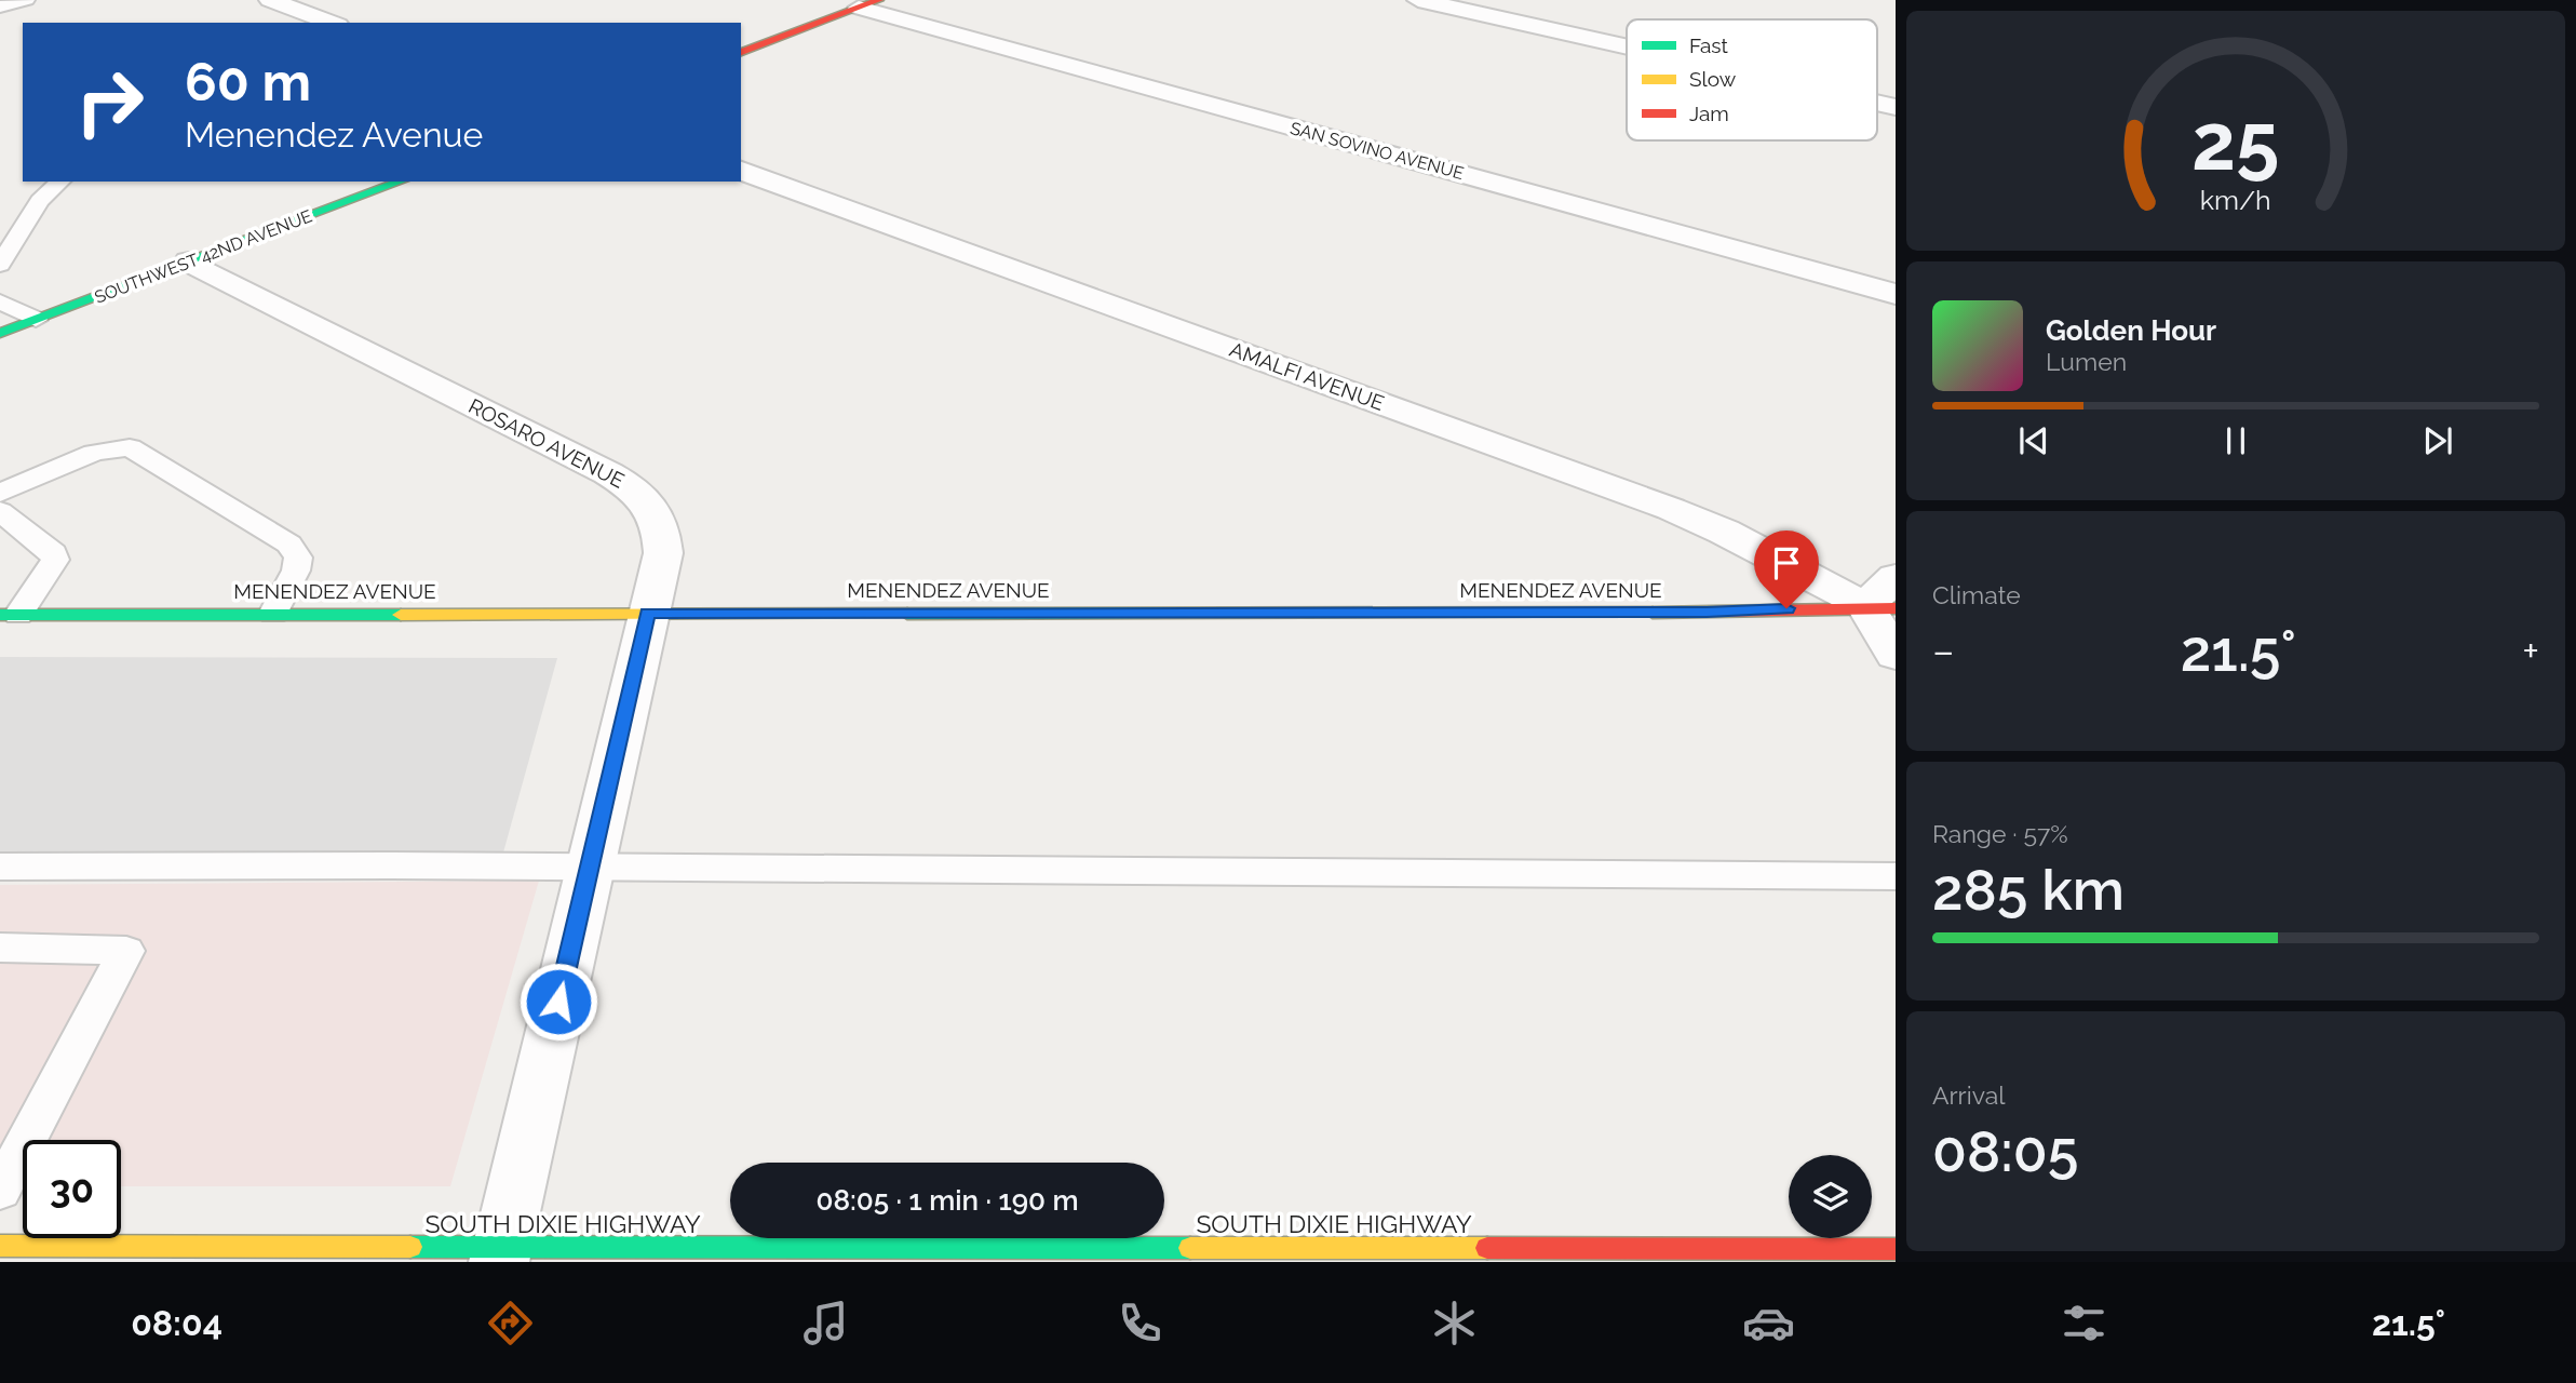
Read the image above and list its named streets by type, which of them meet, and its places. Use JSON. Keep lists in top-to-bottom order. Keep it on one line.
{"streets":{"main road":["SOUTHWEST 42ND AVENUE","MENENDEZ AVENUE","SOUTH DIXIE HIGHWAY"],"street":["SAN SOVINO AVENUE","AMALFI AVENUE","ROSARO AVENUE"]},"crossings":[["SOUTHWEST 42ND AVENUE","ROSARO AVENUE"],["AMALFI AVENUE","MENENDEZ AVENUE"],["ROSARO AVENUE","MENENDEZ AVENUE"],["ROSARO AVENUE","SOUTH DIXIE HIGHWAY"]],"legend":["Fast","Slow","Jam"],"page":{"turn":["60 m","Menendez Avenue"],"song":["Golden Hour","Lumen"],"tile":["Climate",["Range · 57%","285 km"],["Arrival","08:05"]],"heat":["−","21.5°","+"],"limit":"30","trip":"08:05 · 1 min · 190 m","tabs":["08:04","21.5°"],"gauge":["25","km/h"]}}
